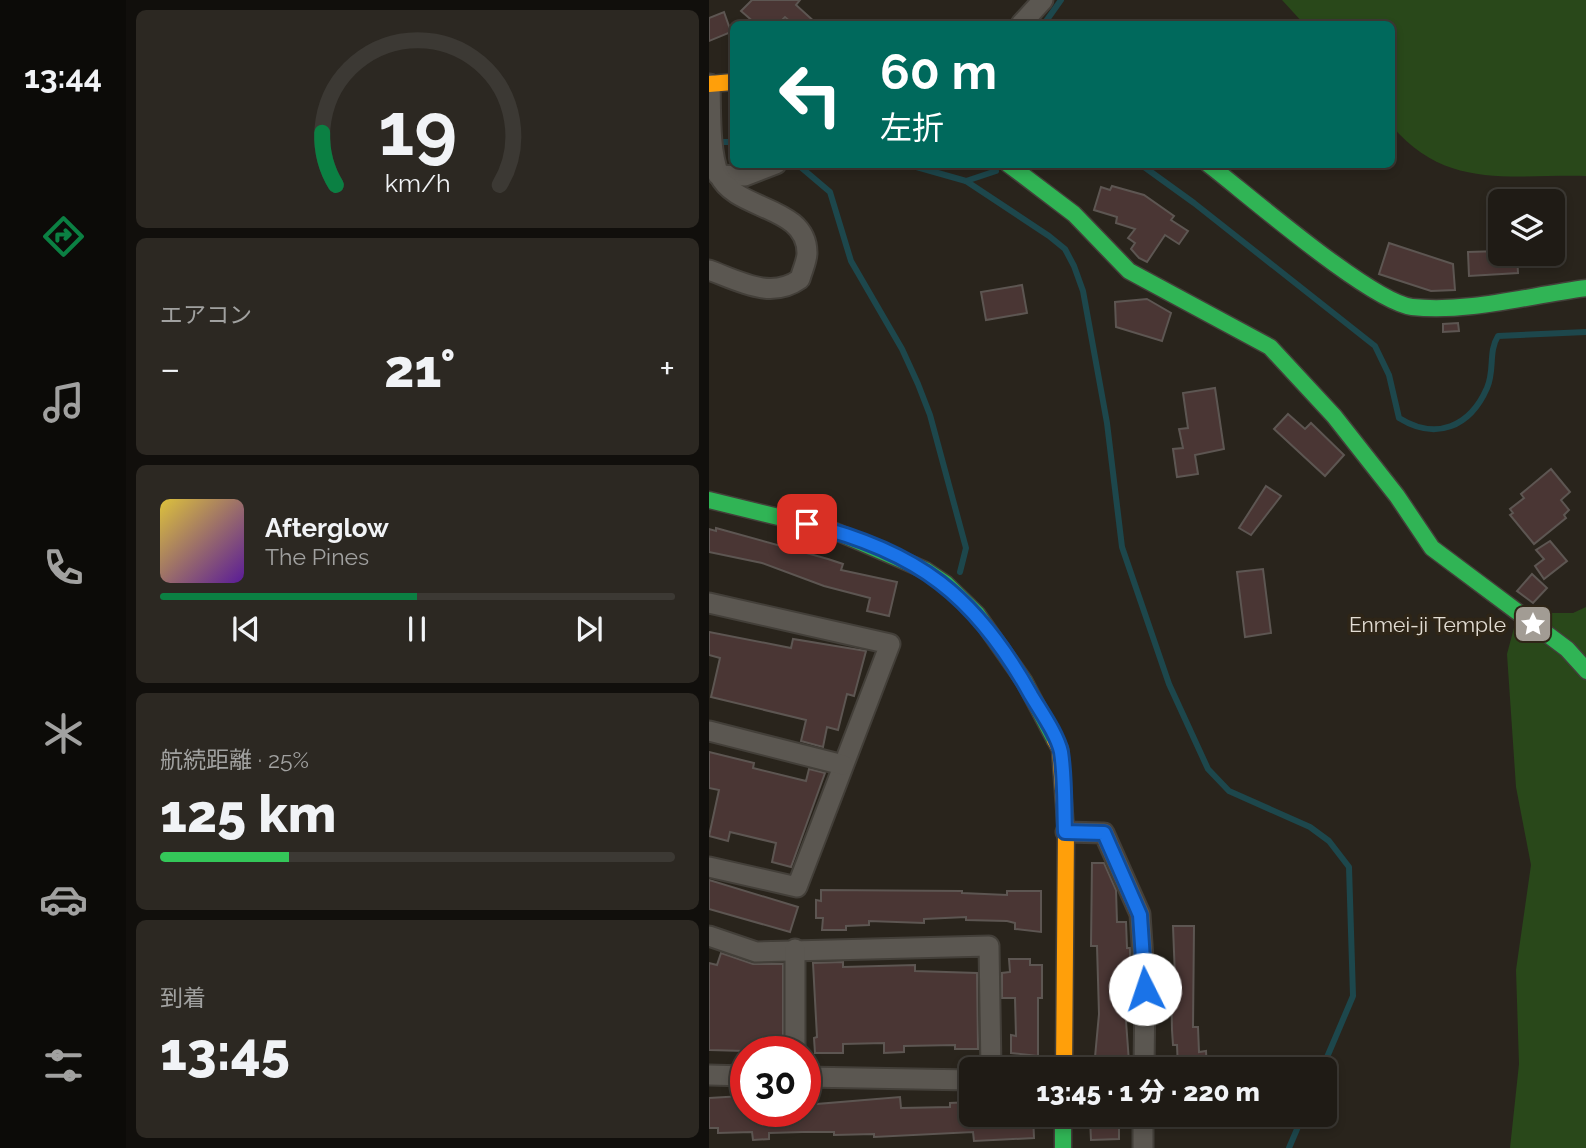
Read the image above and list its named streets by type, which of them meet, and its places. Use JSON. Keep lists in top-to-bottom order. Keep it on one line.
{"places":{"place":["Enmei-ji Temple"]},"page":{"tabs":"13:44","turn":["60 m","左折"],"tile":["エアコン",["航続距離 · 25%","125 km"],["到着","13:45"]],"heat":["−","21°","+"],"song":["Afterglow","The Pines"],"limit":"30","trip":"13:45 · 1 分 · 220 m","gauge":["19","km/h"]}}
